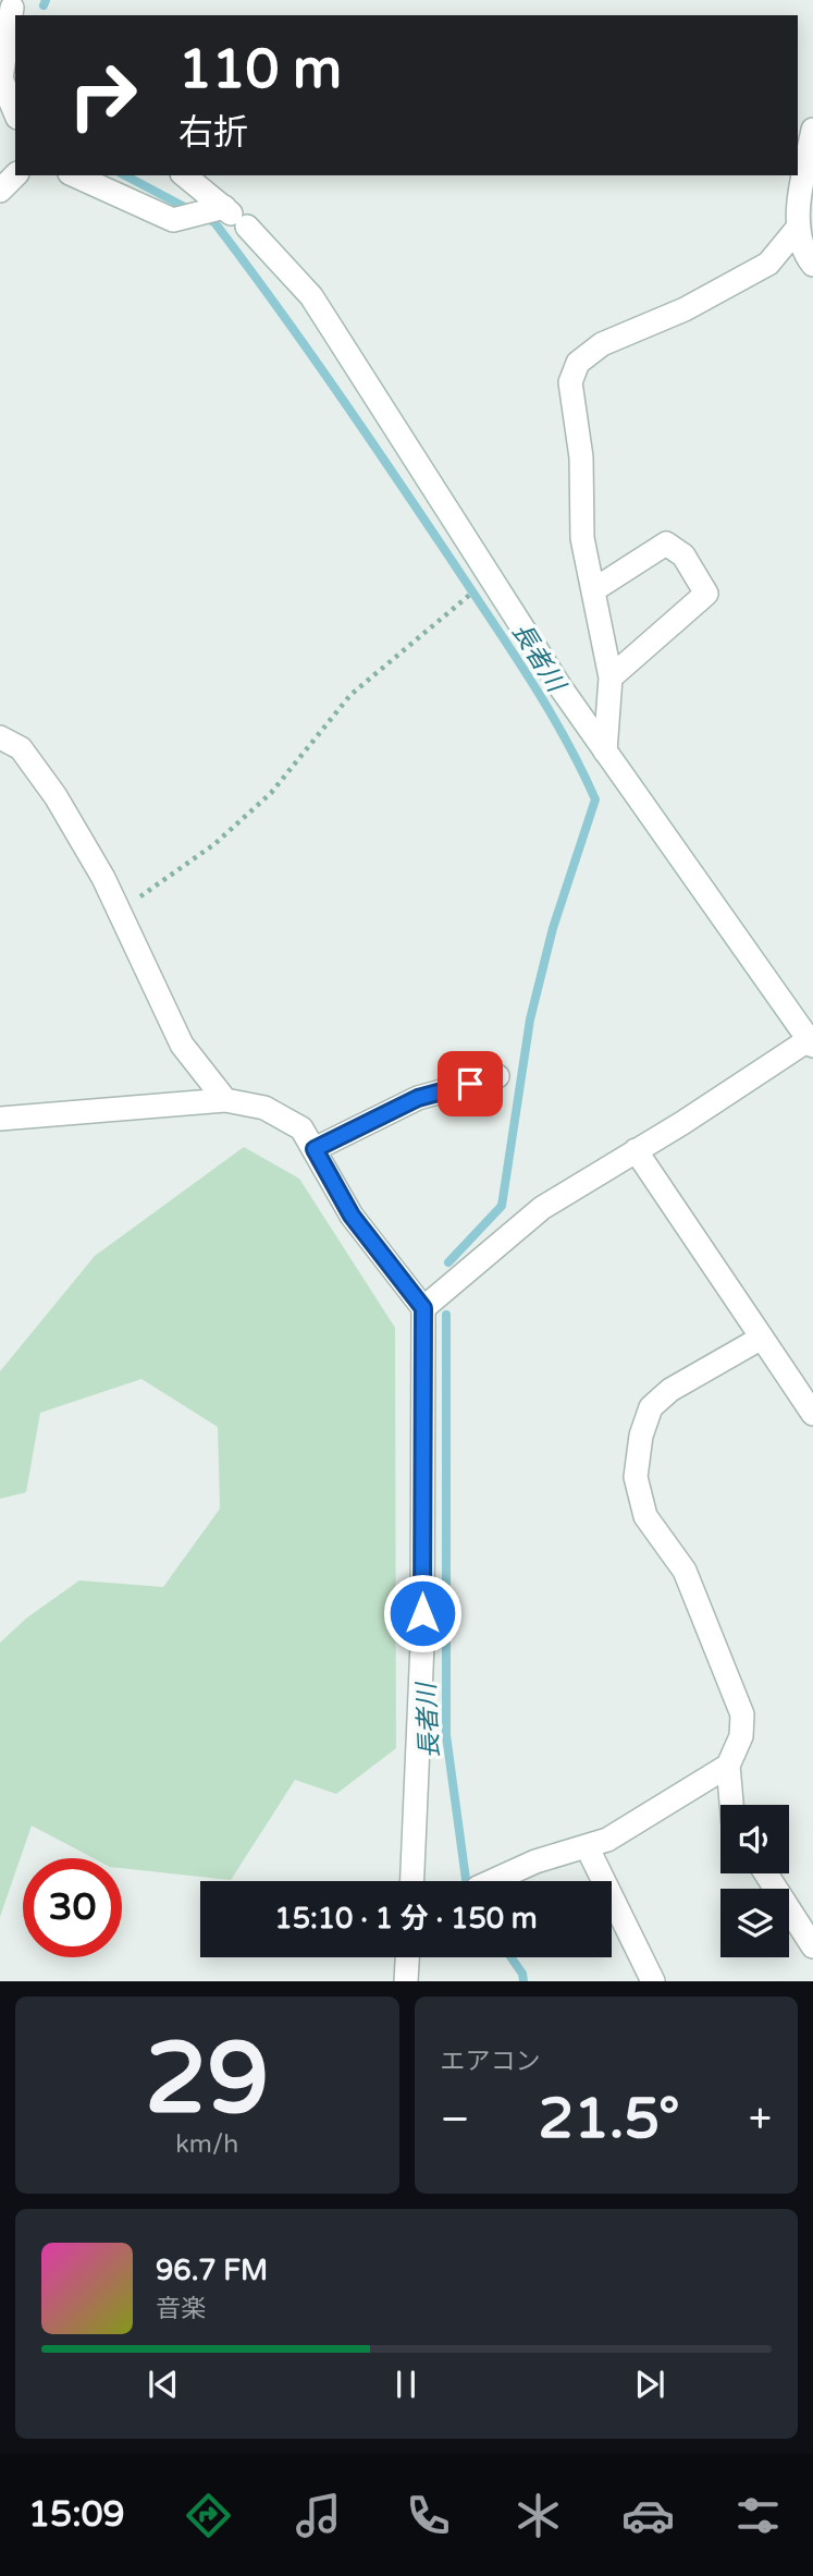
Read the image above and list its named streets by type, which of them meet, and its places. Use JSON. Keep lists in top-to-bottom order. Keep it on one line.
{"water":["長者川"],"page":{"turn":["110 m","右折"],"limit":"30","trip":"15:10 · 1 分 · 150 m","tile":[["29","km/h"],"エアコン"],"heat":["−","21.5°","+"],"song":["96.7 FM","音楽"],"tabs":"15:09"}}
